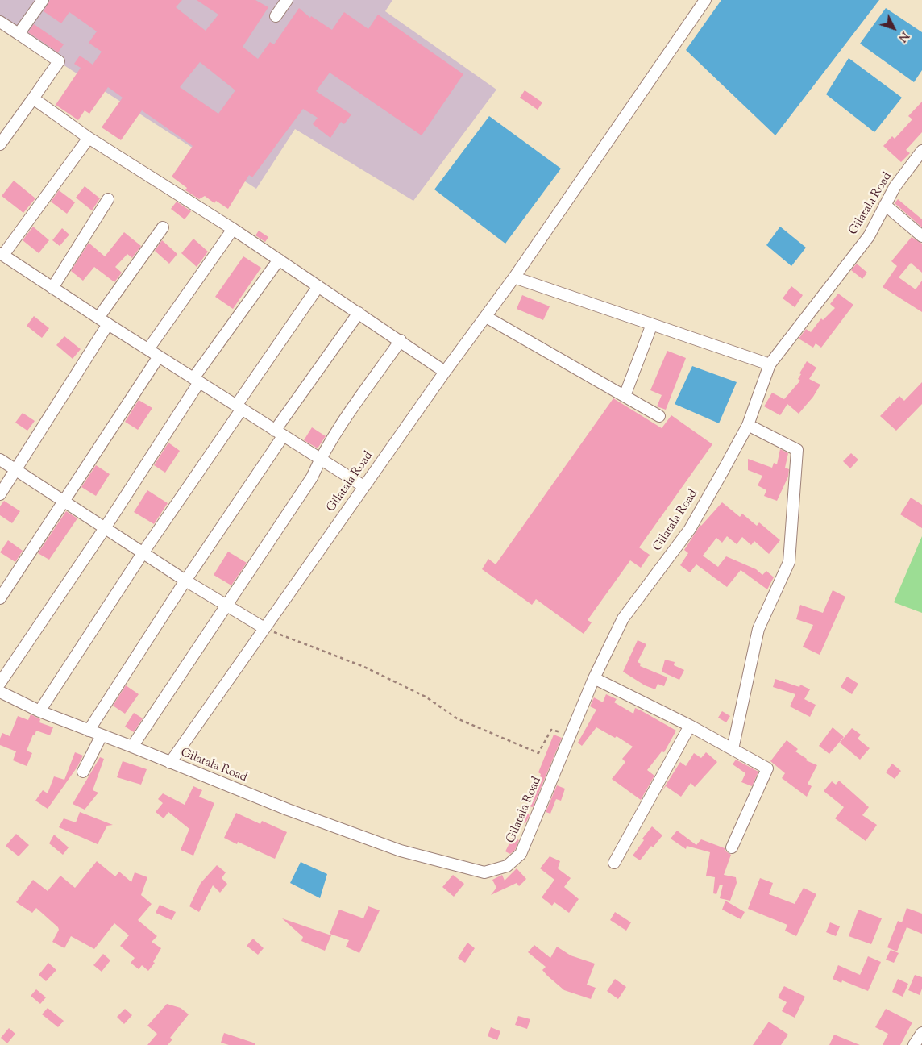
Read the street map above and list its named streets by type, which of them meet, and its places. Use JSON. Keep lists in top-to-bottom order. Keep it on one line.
{"streets":{"street":["Gilatala Road"]},"north":"bottom right"}
